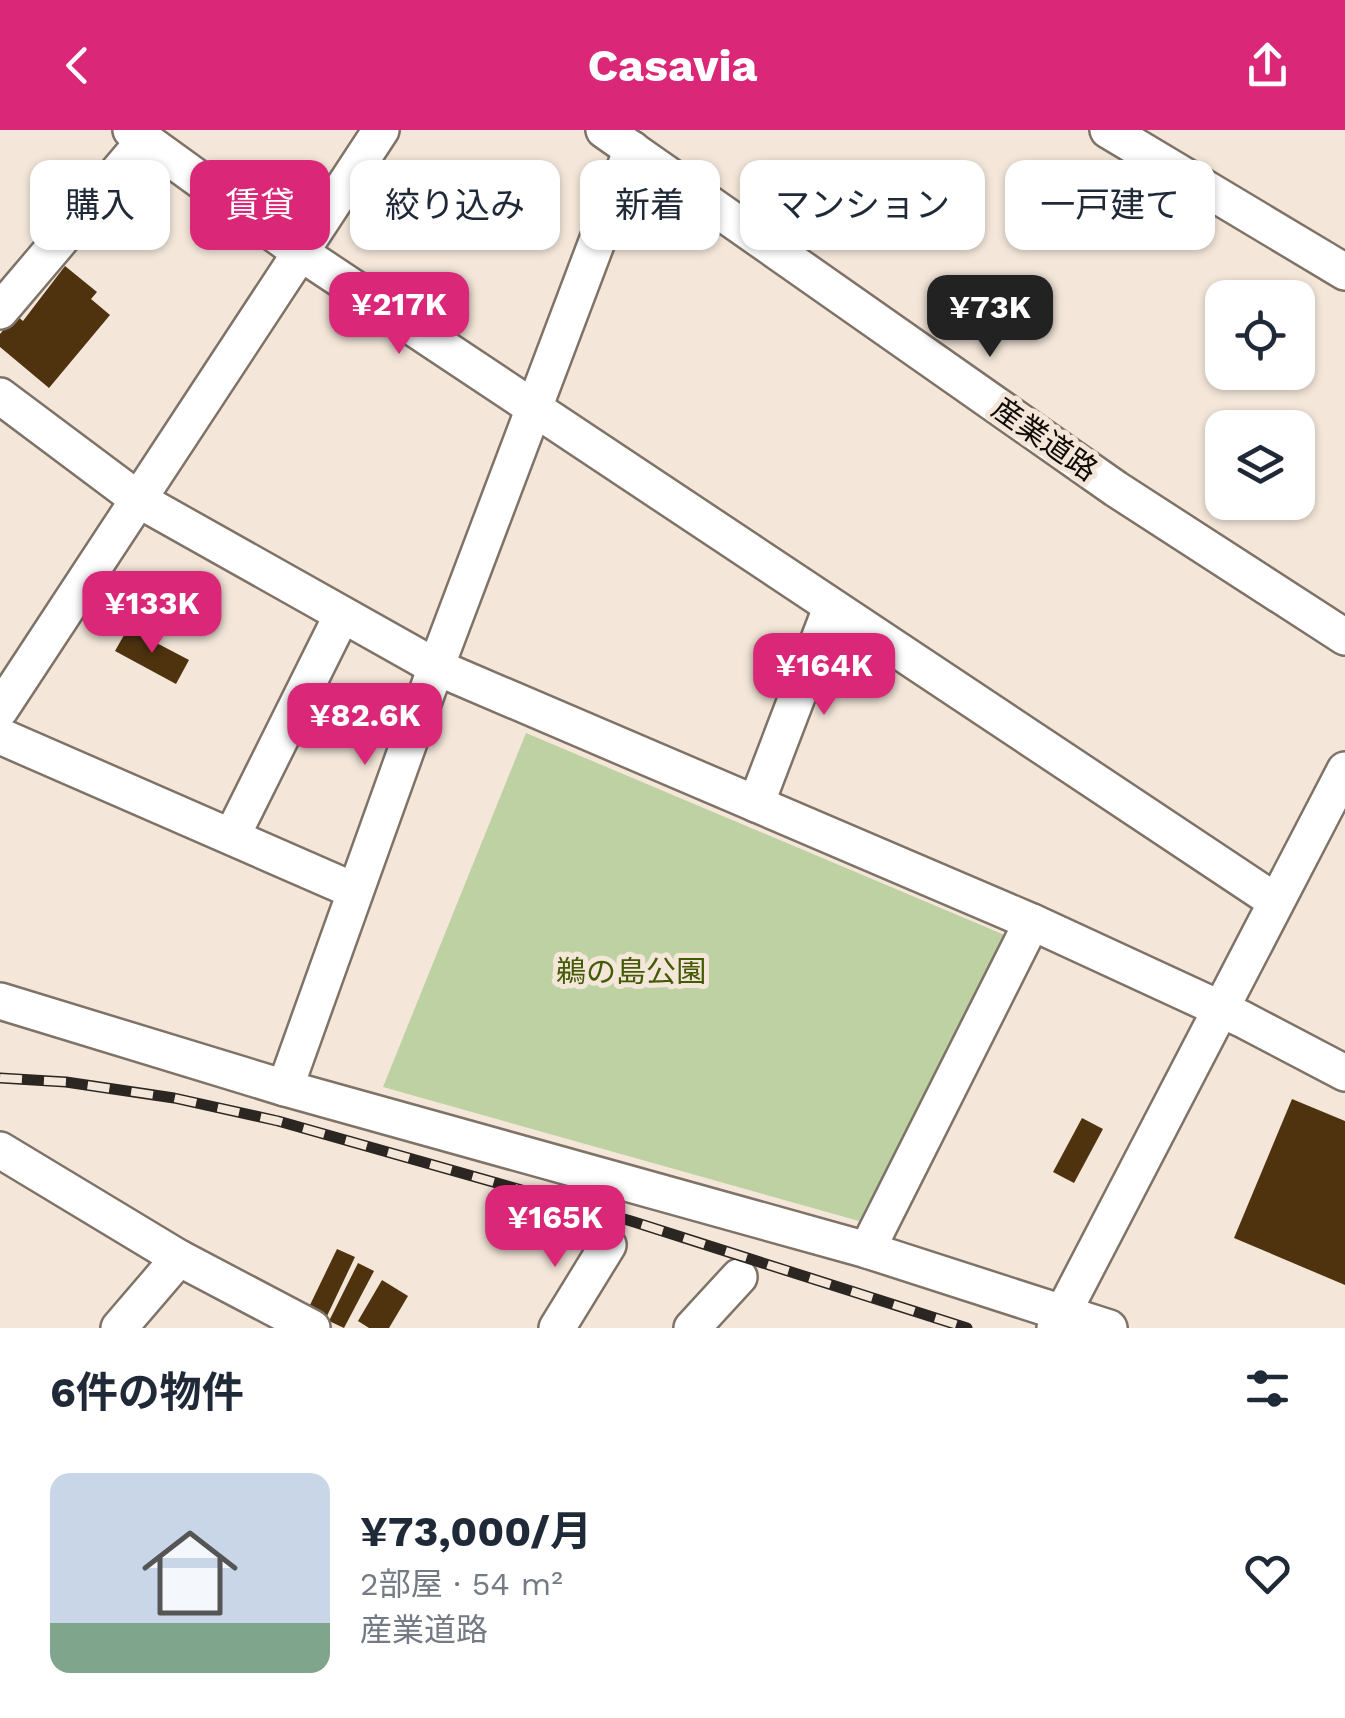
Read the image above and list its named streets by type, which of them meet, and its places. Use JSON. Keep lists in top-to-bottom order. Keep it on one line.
{"streets":{"street":["産業道路"]},"parks":["鵜の島公園"],"page":{"header":"Casavia","chip":["購入","賃貸","絞り込み","新着","マンション","一戸建て"],"price":["¥217K","¥73K","¥133K","¥164K","¥82.6K","¥165K"],"heading":"6件の物件","list":[{"name":"¥73,000/月","note":"2部屋 · 54 m² · 産業道路"}]}}
